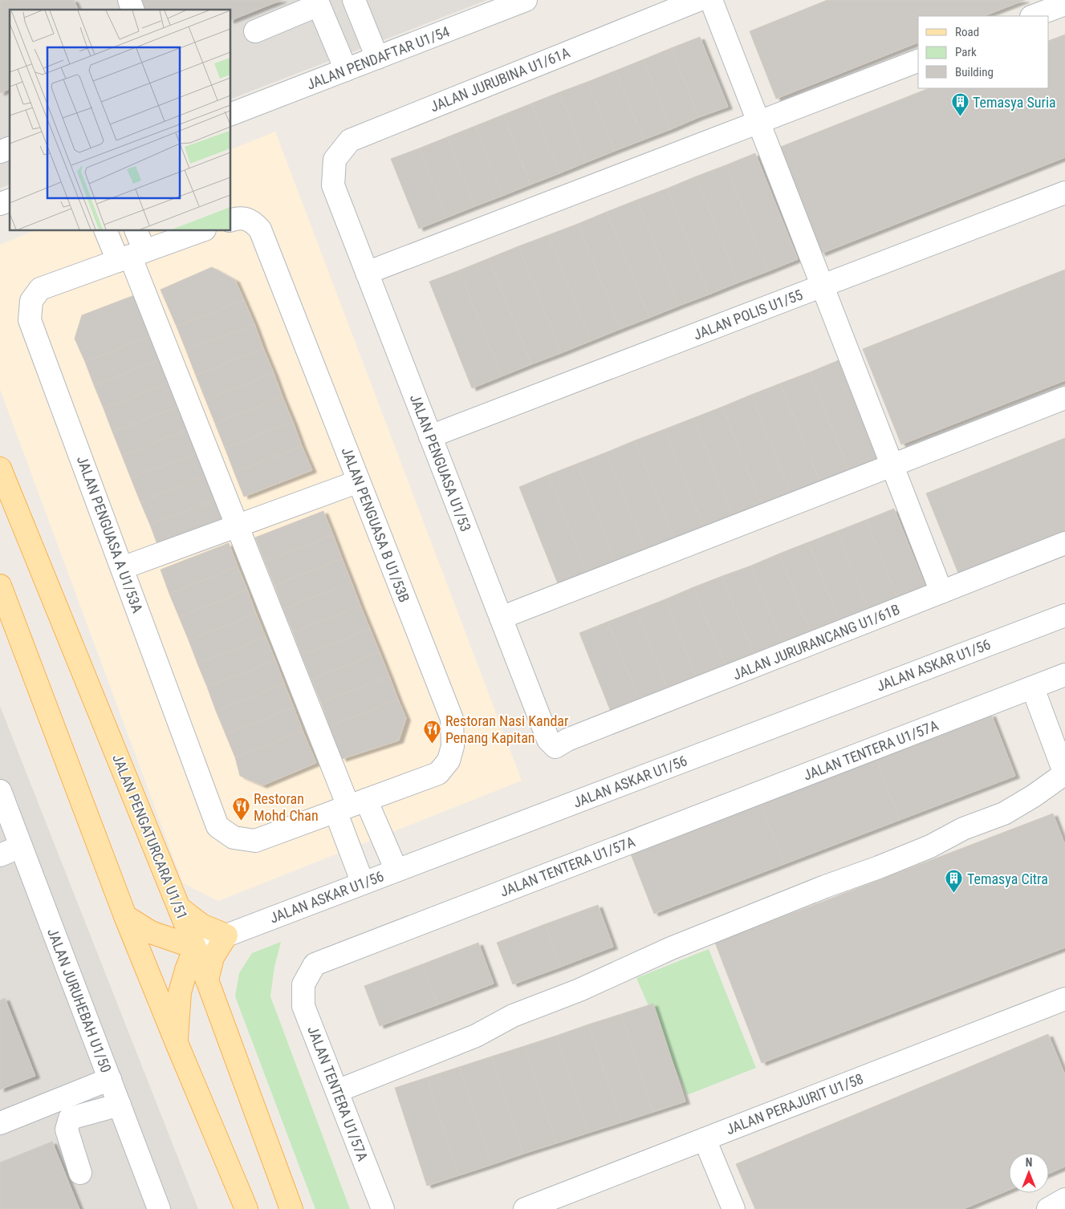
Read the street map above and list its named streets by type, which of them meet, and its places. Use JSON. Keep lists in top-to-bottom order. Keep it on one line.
{"streets":{"main road":["JALAN PENGATURCARA U1/51"],"street":["JALAN PENDAFTAR U1/54","JALAN JURUBINA U1/61A","JALAN POLIS U1/55","JALAN PENGUASA U1/53","JALAN PENGUASA B U1/53B","JALAN PENGUASA A U1/53A","JALAN JURURANCANG U1/61B","JALAN ASKAR U1/56","JALAN TENTERA U1/57A","JALAN JURUHEBAH U1/50","JALAN PERAJURIT U1/58"]},"crossings":[["JALAN JURUBINA U1/61A","JALAN PENGUASA U1/53"],["JALAN POLIS U1/55","JALAN PENGUASA U1/53"],["JALAN PENGUASA U1/53","JALAN JURURANCANG U1/61B"],["JALAN PENGUASA B U1/53B","JALAN PENGUASA A U1/53A"],["JALAN ASKAR U1/56","JALAN PENGATURCARA U1/51"]],"places":{"building":["Temasya Suria","Temasya Citra"],"restaurant":["Restoran Nasi Kandar Penang Kapitan","Restoran Mohd Chan"]},"legend":["Road","Park","Building"],"north":"top"}
